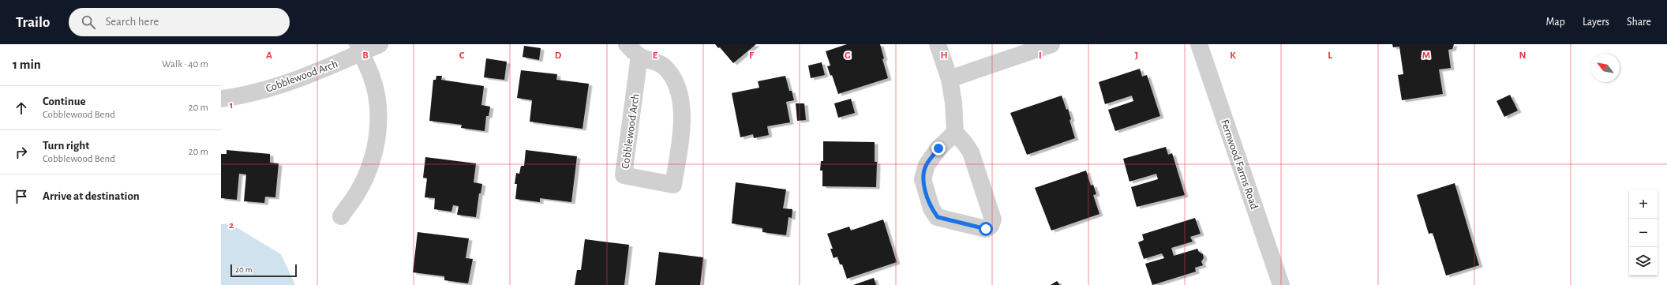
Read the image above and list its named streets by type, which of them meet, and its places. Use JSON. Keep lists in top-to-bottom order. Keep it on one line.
{"streets":{"street":["Cobblewood Arch","Fernwood Farms Road"]},"scale_bar":"20 m","north":"top left","page":{"header":"Trailo","search":"Search here","nav":["Map","Layers","Share"],"heading":["1 min","Walk · 40 m"],"list":[["Continue","Cobblewood Bend","20 m"],["Turn right","Cobblewood Bend","20 m"],"Arrive at destination"],"map_buttons":["+","−"],"scale":"20 m"},"grid":{"columns":["A","B","C","D","E","F","G","H","I","J","K","L","M","N"],"rows":["1","2"]}}
